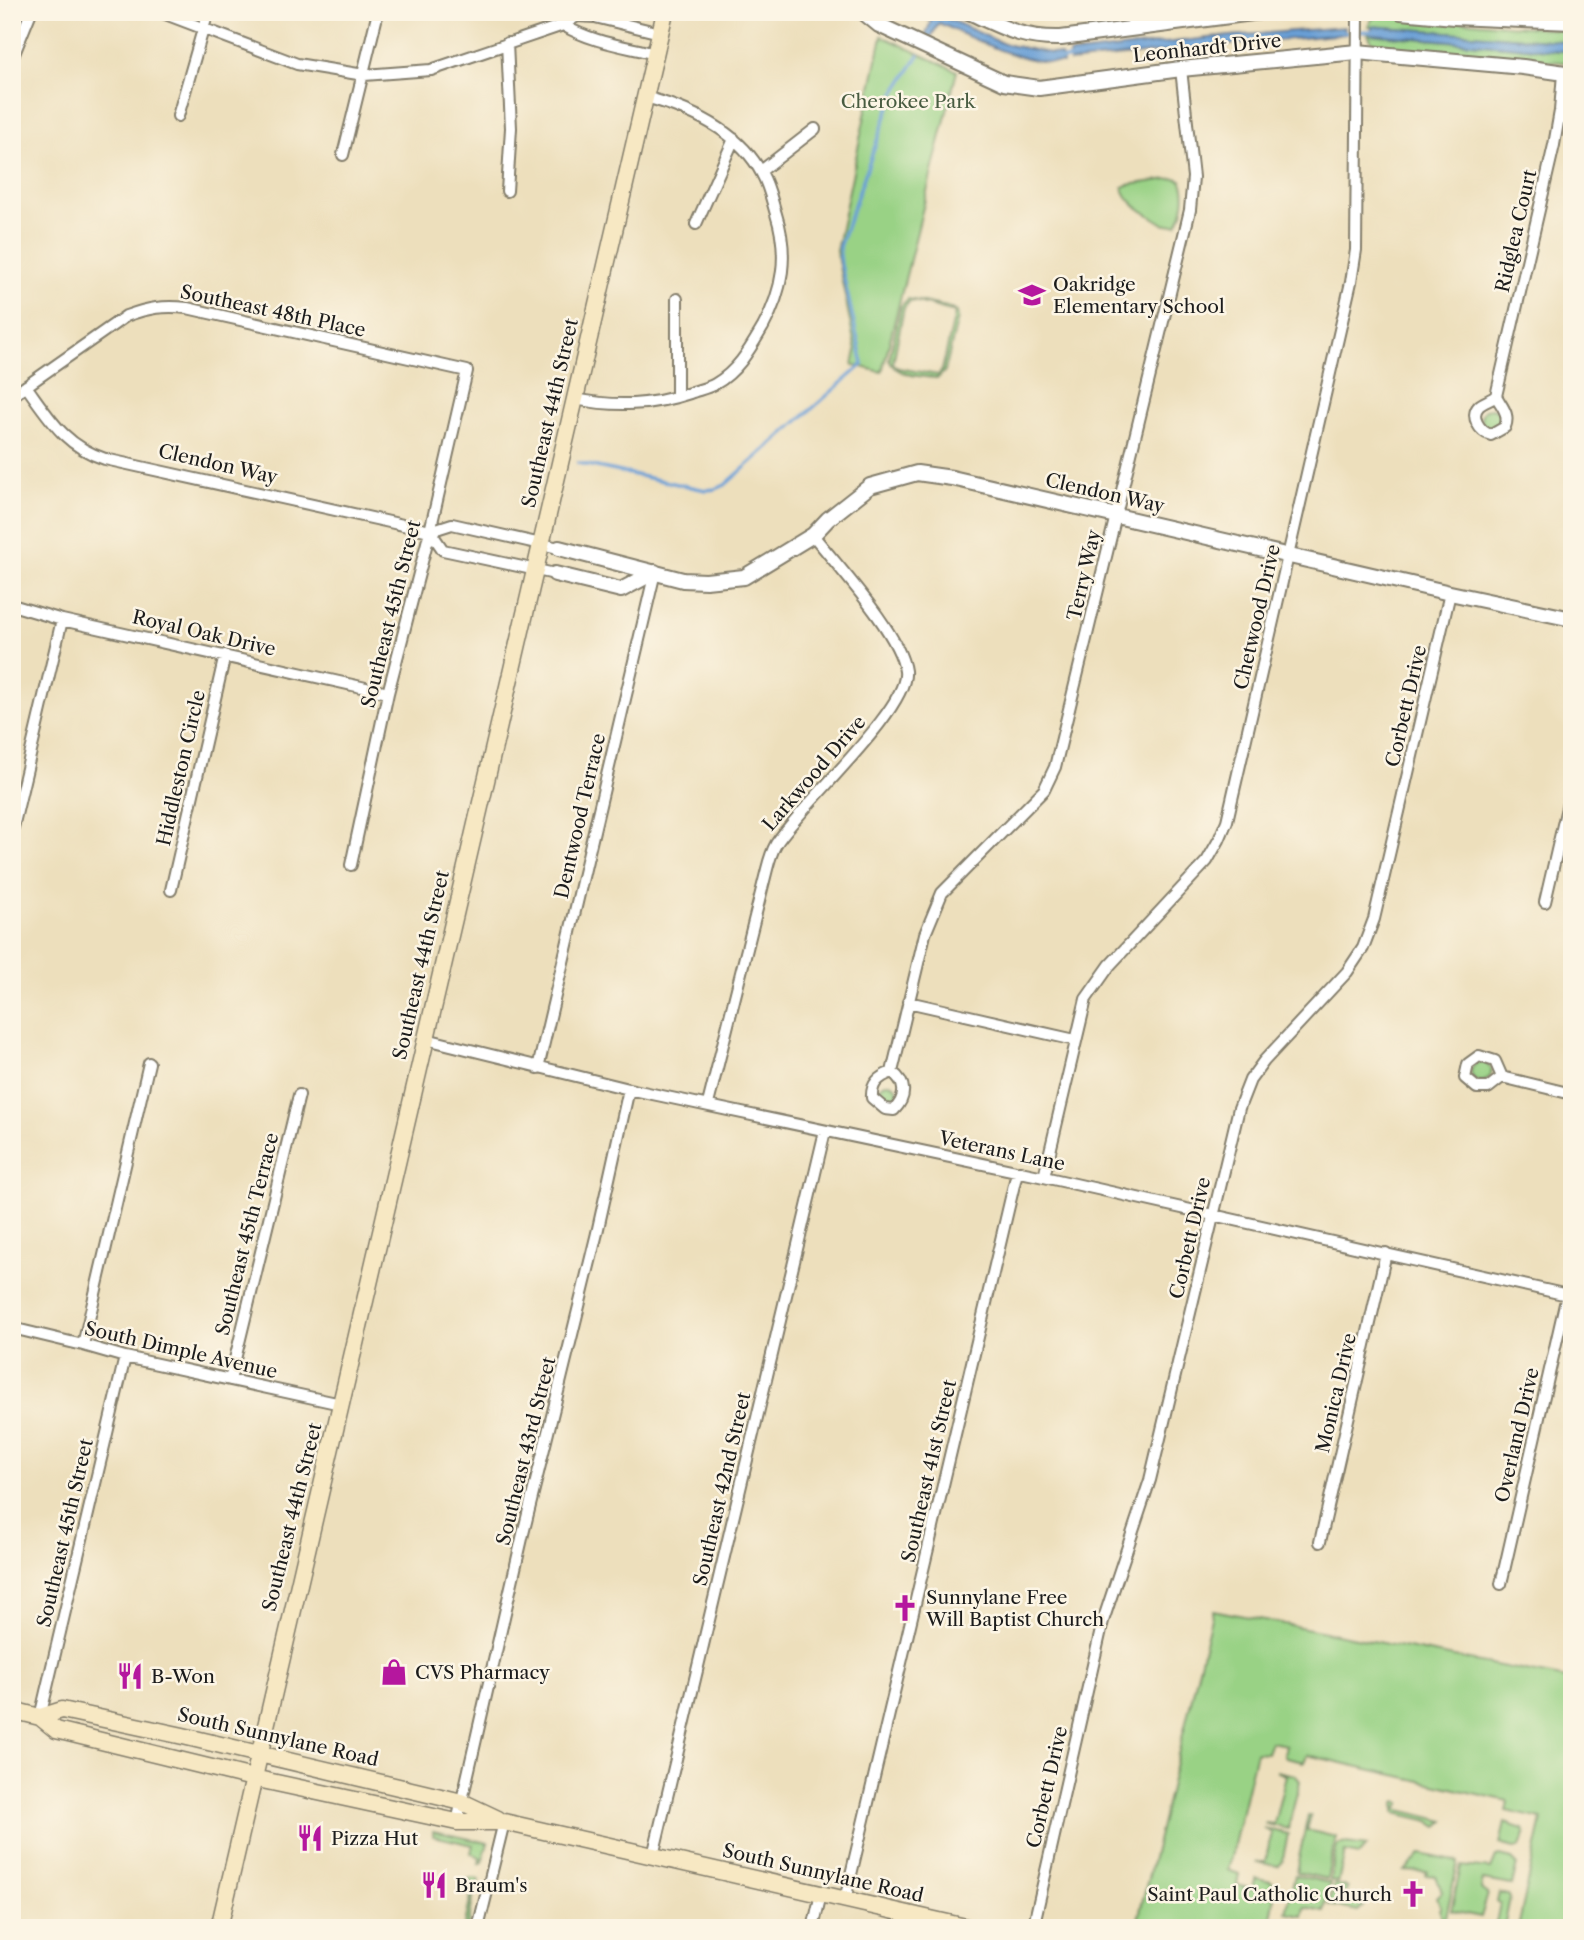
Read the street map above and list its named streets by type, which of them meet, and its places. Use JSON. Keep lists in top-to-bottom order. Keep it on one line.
{"streets":{"main road":["Southeast 44th Street","South Sunnylane Road"],"street":["Leonhardt Drive","Ridglea Court","Southeast 48th Place","Clendon Way","Terry Way","Southeast 45th Street","Chetwood Drive","Royal Oak Drive","Corbett Drive","Hiddleston Circle","Larkwood Drive","Dentwood Terrace","Veterans Lane","Southeast 45th Terrace","South Dimple Avenue","Monica Drive","Overland Drive","Southeast 43rd Street","Southeast 41st Street","Southeast 42nd Street"]},"crossings":[["Leonhardt Drive","Ridglea Court"],["Leonhardt Drive","Terry Way"],["Leonhardt Drive","Chetwood Drive"],["Southeast 48th Place","Clendon Way"],["Southeast 48th Place","Southeast 45th Street"],["Southeast 44th Street","Clendon Way"],["Southeast 44th Street","Veterans Lane"],["Southeast 44th Street","South Dimple Avenue"],["Southeast 44th Street","South Sunnylane Road"],["Clendon Way","Terry Way"],["Clendon Way","Southeast 45th Street"],["Clendon Way","Chetwood Drive"],["Clendon Way","Corbett Drive"],["Clendon Way","Larkwood Drive"],["Clendon Way","Dentwood Terrace"],["Southeast 45th Street","Royal Oak Drive"],["Southeast 45th Street","South Dimple Avenue"],["Southeast 45th Street","South Sunnylane Road"],["Chetwood Drive","Veterans Lane"],["Royal Oak Drive","Hiddleston Circle"],["Corbett Drive","Veterans Lane"],["Larkwood Drive","Veterans Lane"],["Dentwood Terrace","Veterans Lane"],["Veterans Lane","Monica Drive"],["Veterans Lane","Overland Drive"],["Veterans Lane","Southeast 43rd Street"],["Veterans Lane","Southeast 41st Street"],["Veterans Lane","Southeast 42nd Street"],["Southeast 45th Terrace","South Dimple Avenue"],["Southeast 43rd Street","South Sunnylane Road"],["Southeast 41st Street","South Sunnylane Road"],["Southeast 42nd Street","South Sunnylane Road"]],"parks":["Cherokee Park"],"places":{"school or university":["Oakridge Elementary School"],"church":["Sunnylane Free Will Baptist Church","Saint Paul Catholic Church"],"shop":["CVS Pharmacy"],"restaurant":["B-Won","Pizza Hut","Braum's"]}}
